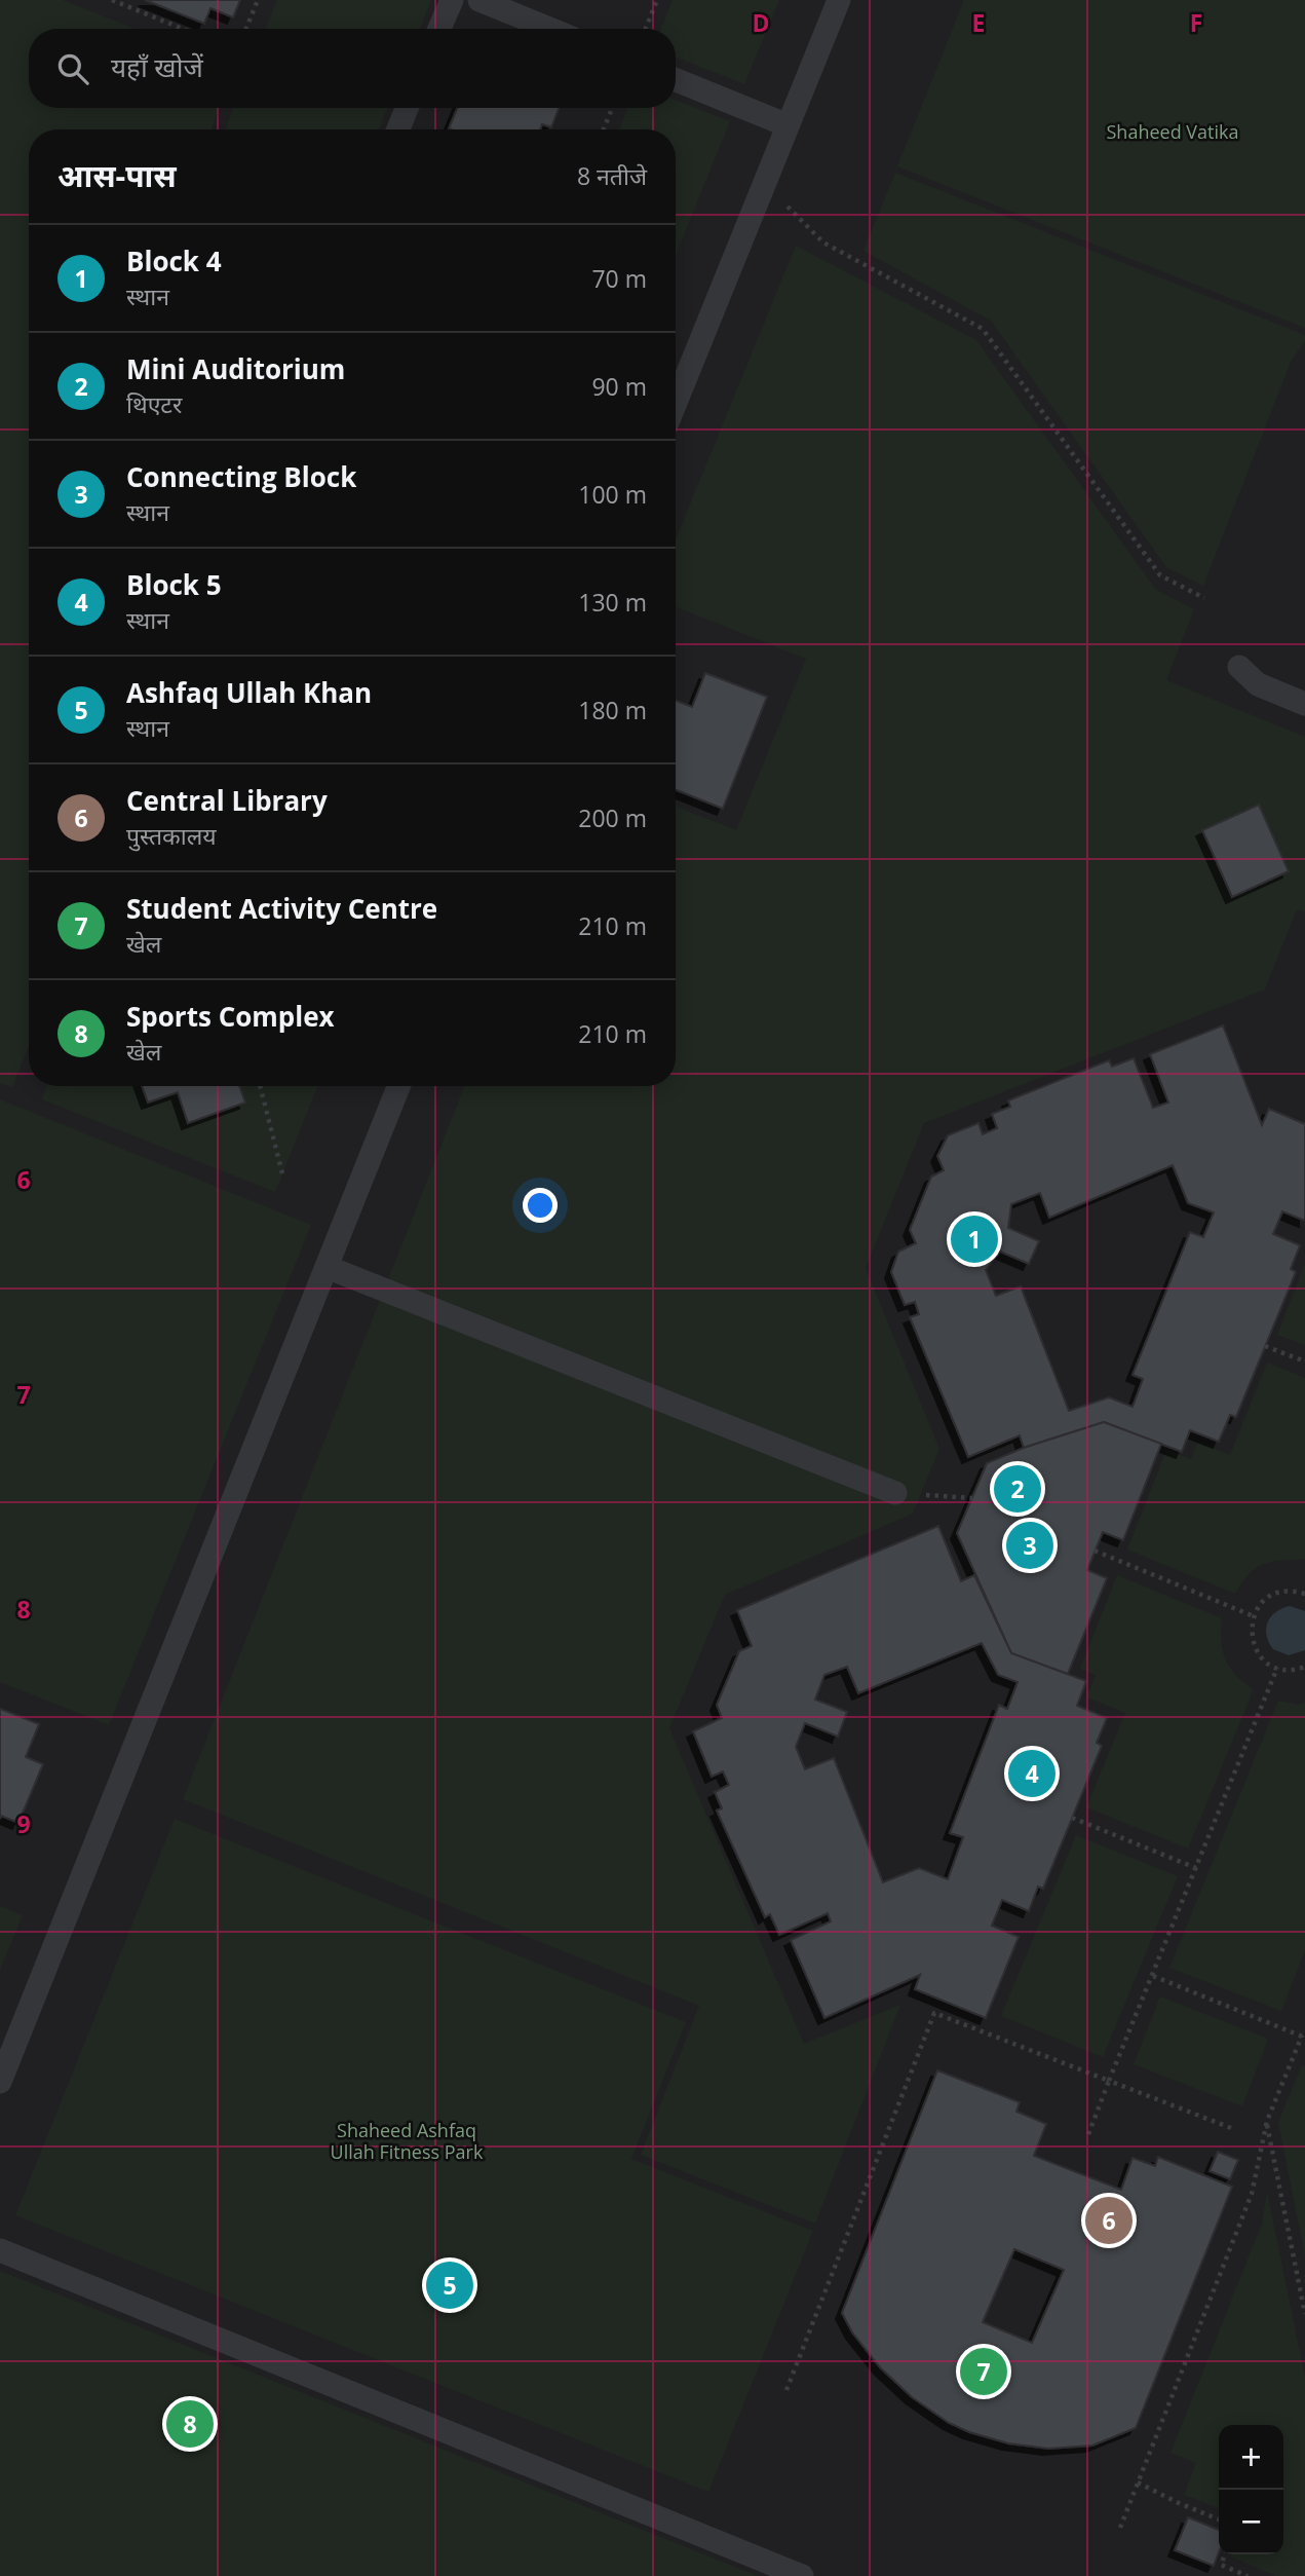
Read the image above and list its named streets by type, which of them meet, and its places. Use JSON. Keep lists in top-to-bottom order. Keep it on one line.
{"parks":["Shaheed Vatika","Shaheed Ashfaq Ullah Fitness Park"],"page":{"search":"यहाँ खोजें","heading":["आस-पास","8 नतीजे"],"list":[{"mark":"1","name":"Block 4","note":"स्थान","value":"70 m"},{"mark":"2","name":"Mini Auditorium","note":"थिएटर","value":"90 m"},{"mark":"3","name":"Connecting Block","note":"स्थान","value":"100 m"},{"mark":"4","name":"Block 5","note":"स्थान","value":"130 m"},{"mark":"5","name":"Ashfaq Ullah Khan","note":"स्थान","value":"180 m"},{"mark":"6","name":"Central Library","note":"पुस्तकालय","value":"200 m"},{"mark":"7","name":"Student Activity Centre","note":"खेल","value":"210 m"},{"mark":"8","name":"Sports Complex","note":"खेल","value":"210 m"}],"pins":["1","2","3","4","6","5","7","8"],"map_buttons":["+","−"]},"grid":{"columns":["D","E","F"],"rows":["6","7","8","9"]}}
